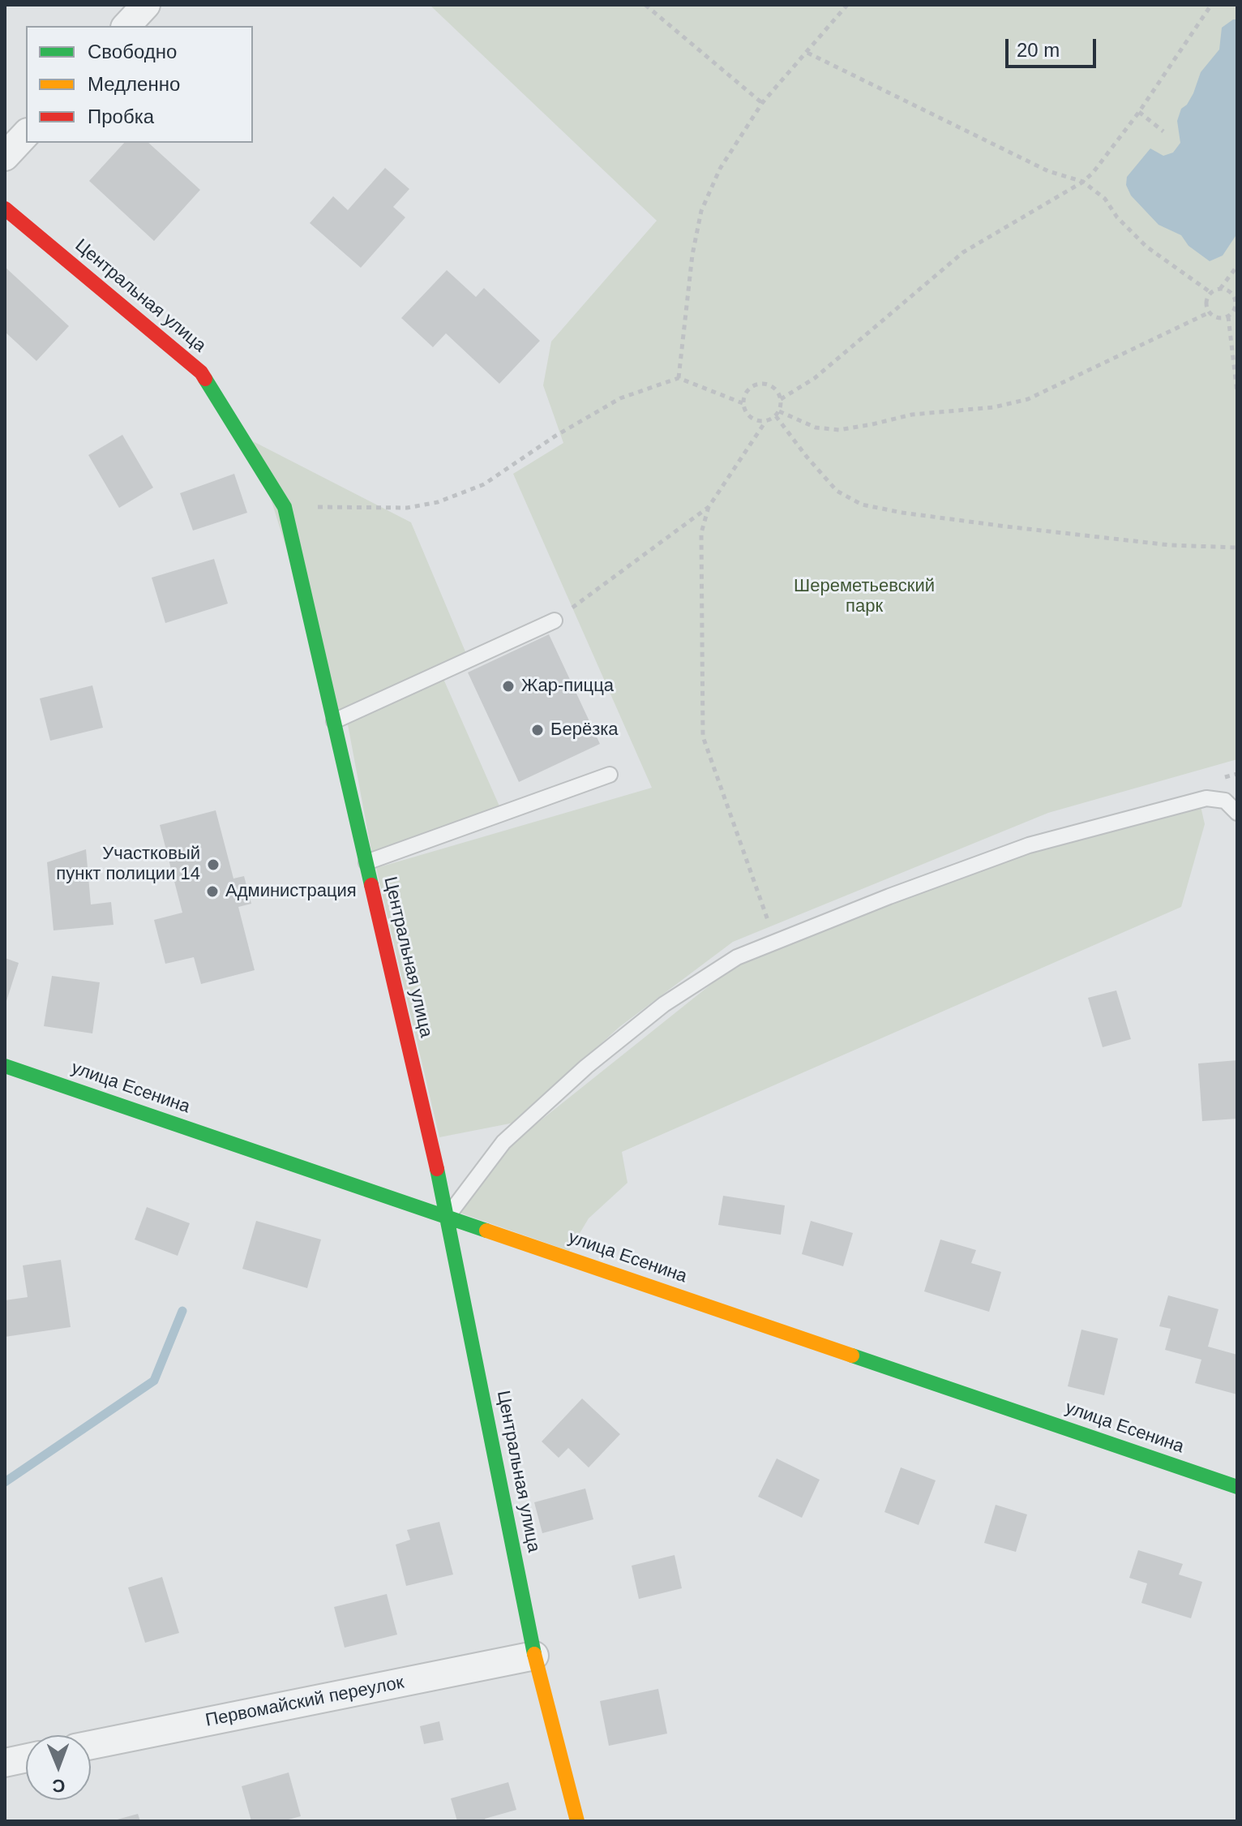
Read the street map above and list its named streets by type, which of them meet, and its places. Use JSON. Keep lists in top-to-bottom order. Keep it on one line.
{"streets":{"street":["Центральная улица","улица Есенина","Первомайский переулок"]},"crossings":[["Центральная улица","улица Есенина"],["Центральная улица","Первомайский переулок"]],"parks":["Шереметьевский парк"],"places":["Жар-пицца","Берёзка","Участковый пункт полиции 14","Администрация"],"legend":["Свободно","Медленно","Пробка"],"scale_bar":"20 m","north":"bottom"}
